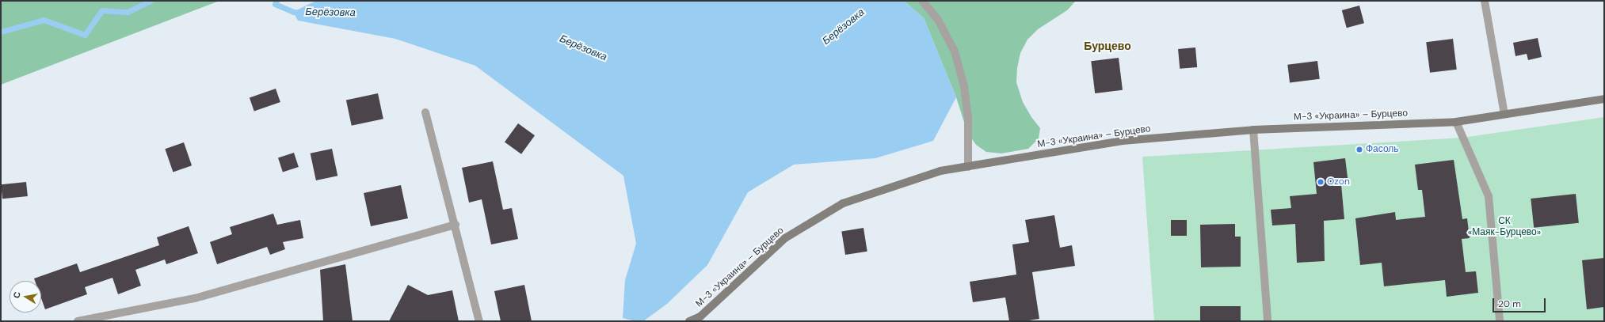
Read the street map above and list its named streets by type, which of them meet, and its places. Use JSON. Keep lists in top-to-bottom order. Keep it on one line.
{"streets":{"street":["М-3 «Украина» – Бурцево"]},"districts":["Бурцево"],"water":["Берёзовка"],"parks":["СК «Маяк-Бурцево»"],"places":["Фасоль","Ozon"],"scale_bar":"20 m","north":"left"}
